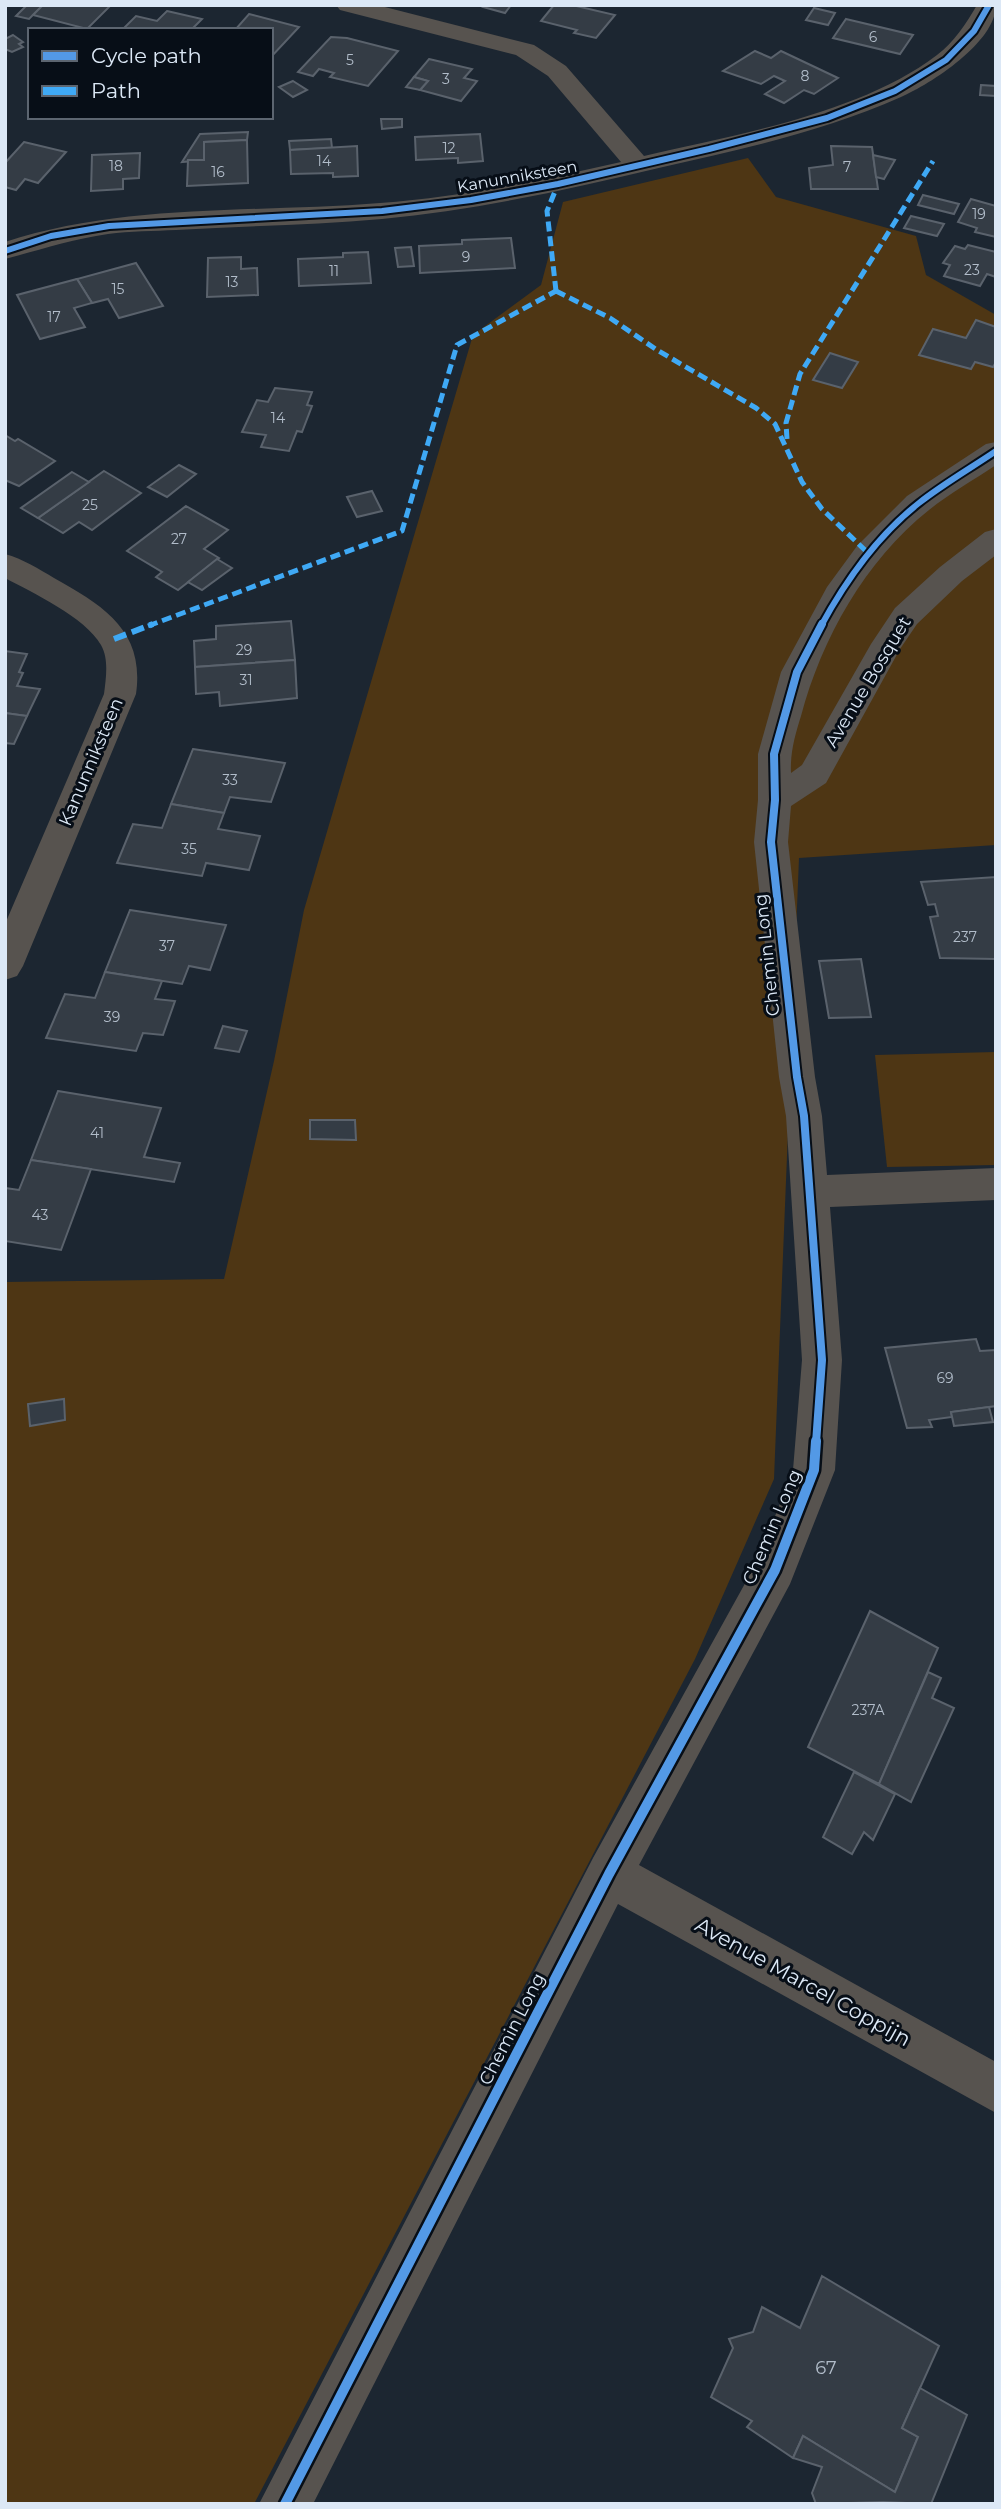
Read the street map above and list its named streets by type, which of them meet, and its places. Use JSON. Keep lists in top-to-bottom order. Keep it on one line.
{"streets":{"street":["Kanunniksteen","Avenue Bosquet","Chemin Long","Avenue Marcel Coppijn"]},"crossings":[["Avenue Bosquet","Chemin Long"],["Chemin Long","Avenue Marcel Coppijn"]],"house_numbers":["6","5","8","3","12","14","18","7","16","19","9","23","11","13","15","17","14","25","27","29","31","33","35","237","37","39","41","43","69","237A","67"],"legend":["Cycle path","Path"]}
